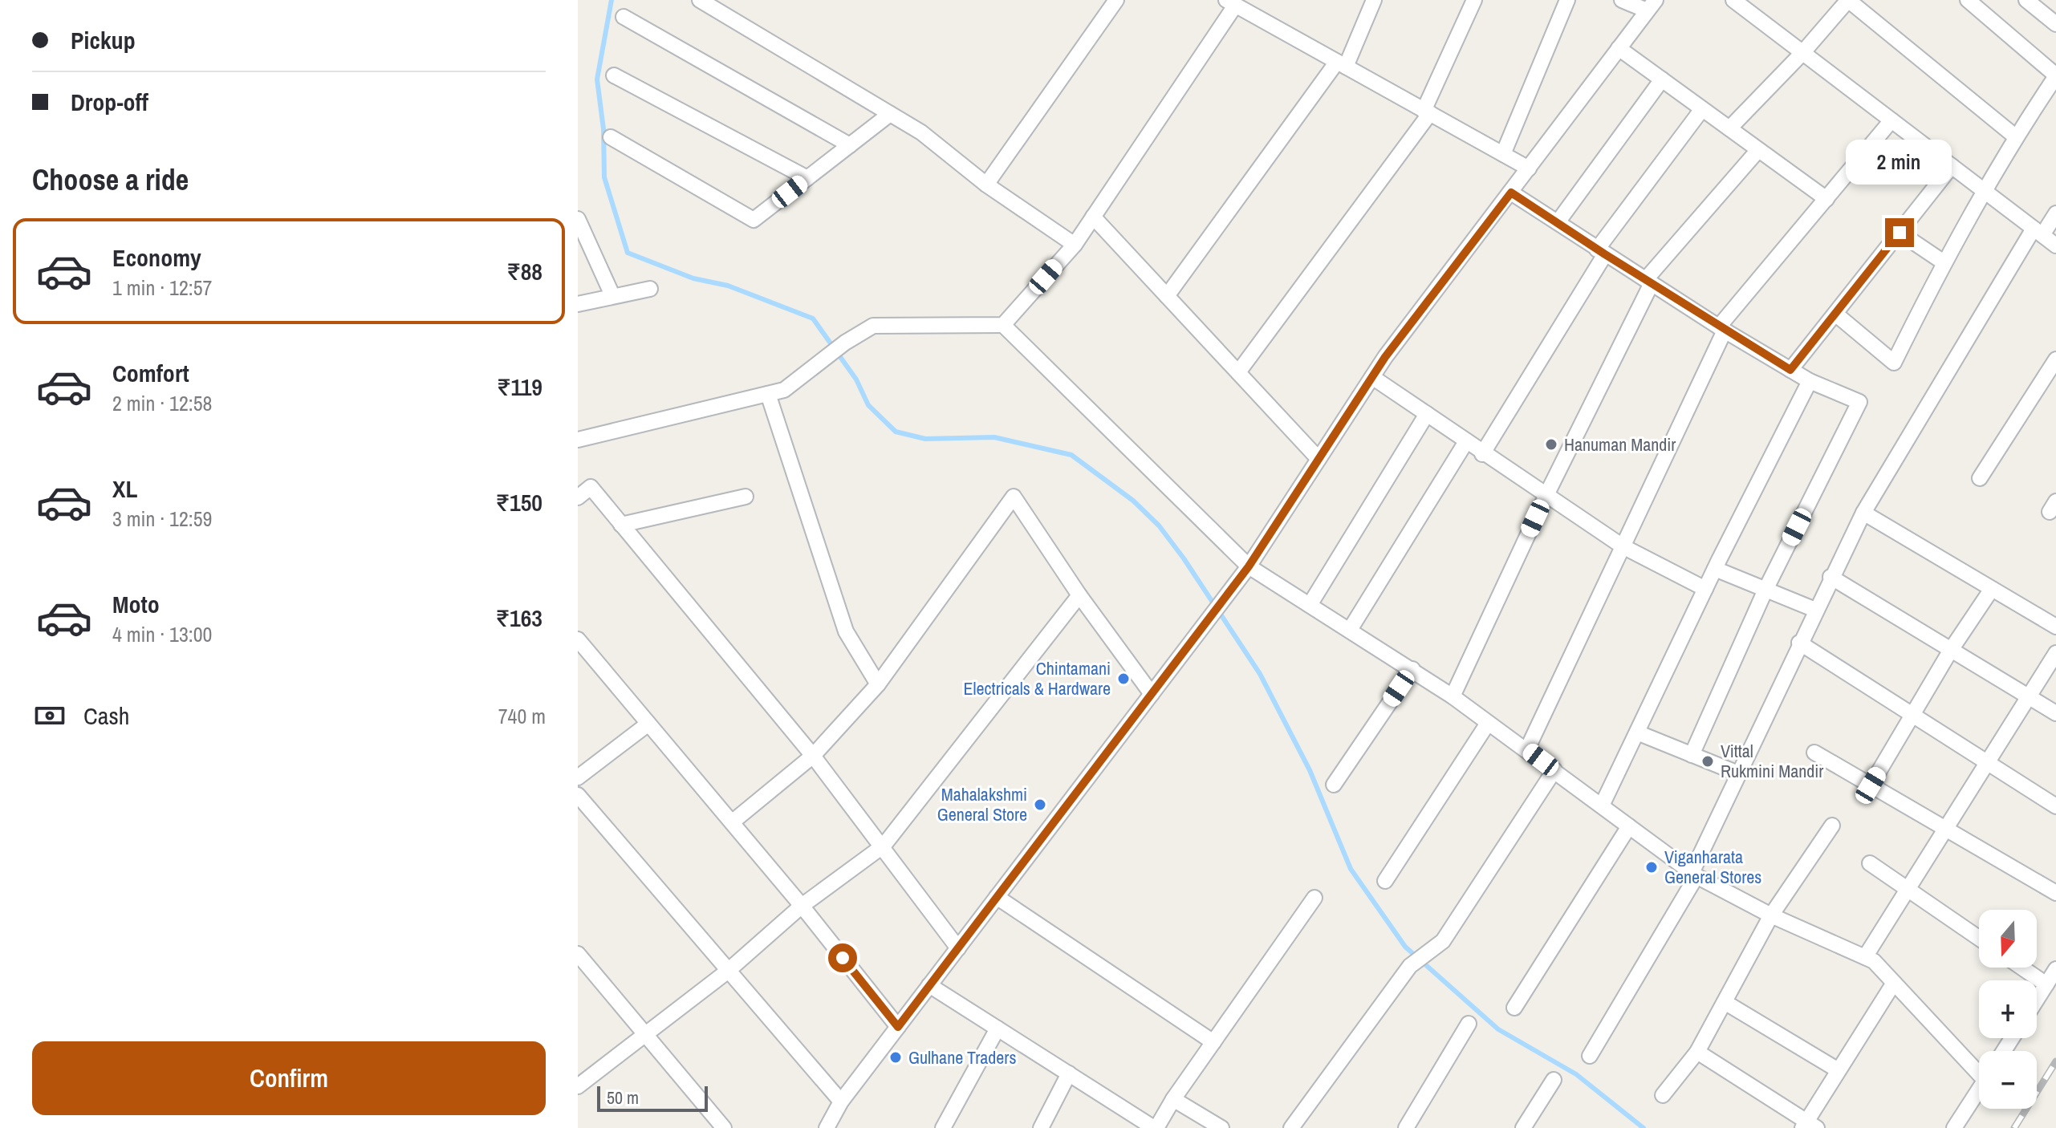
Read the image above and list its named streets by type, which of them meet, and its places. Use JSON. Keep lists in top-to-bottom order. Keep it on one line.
{"places":["Hanuman Mandir","Chintamani Electricals & Hardware","Vittal Rukmini Mandir","Mahalakshmi General Store","Viganharata General Stores","Gulhane Traders"],"scale_bar":"50 m","north":"bottom","page":{"banner":["Pickup","Drop-off"],"bubble":"2 min","heading":"Choose a ride","list":[{"name":"Economy","note":"1 min · 12:57","value":"₹88"},{"name":"Comfort","note":"2 min · 12:58","value":"₹119"},{"name":"XL","note":"3 min · 12:59","value":"₹150"},{"name":"Moto","note":"4 min · 13:00","value":"₹163"}],"pay":["Cash","740 m"],"map_buttons":["+","−"],"buttons":"Confirm","scale":"50 m"}}
